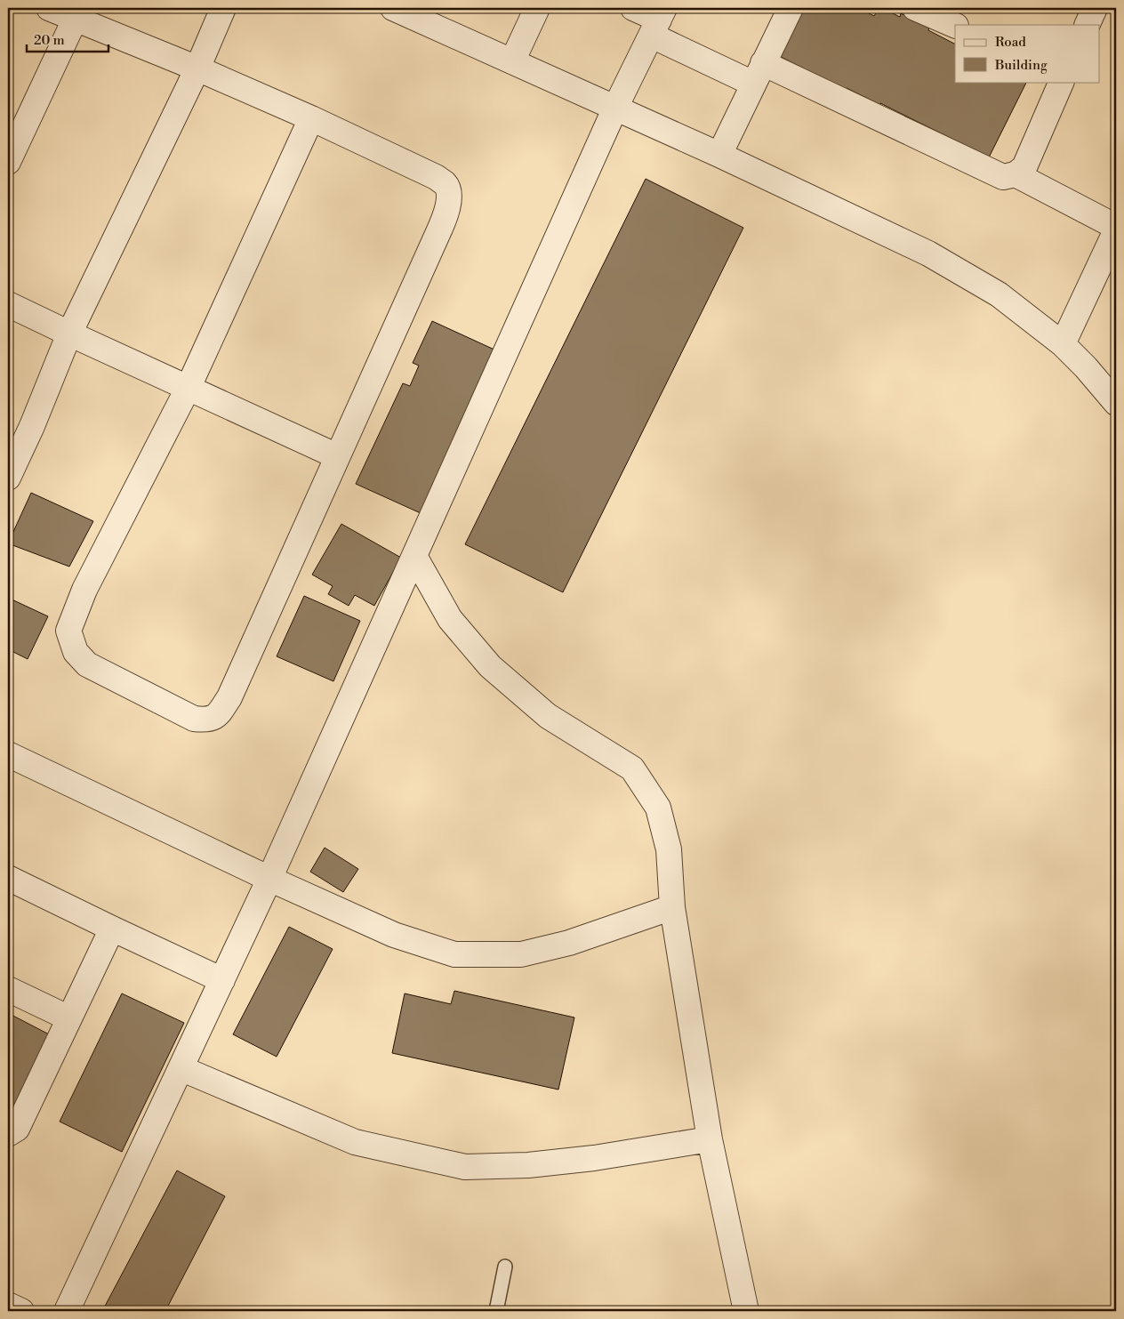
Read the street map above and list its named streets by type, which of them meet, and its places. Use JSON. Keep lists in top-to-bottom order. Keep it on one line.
{"legend":["Road","Building"],"scale_bar":"20 m"}
